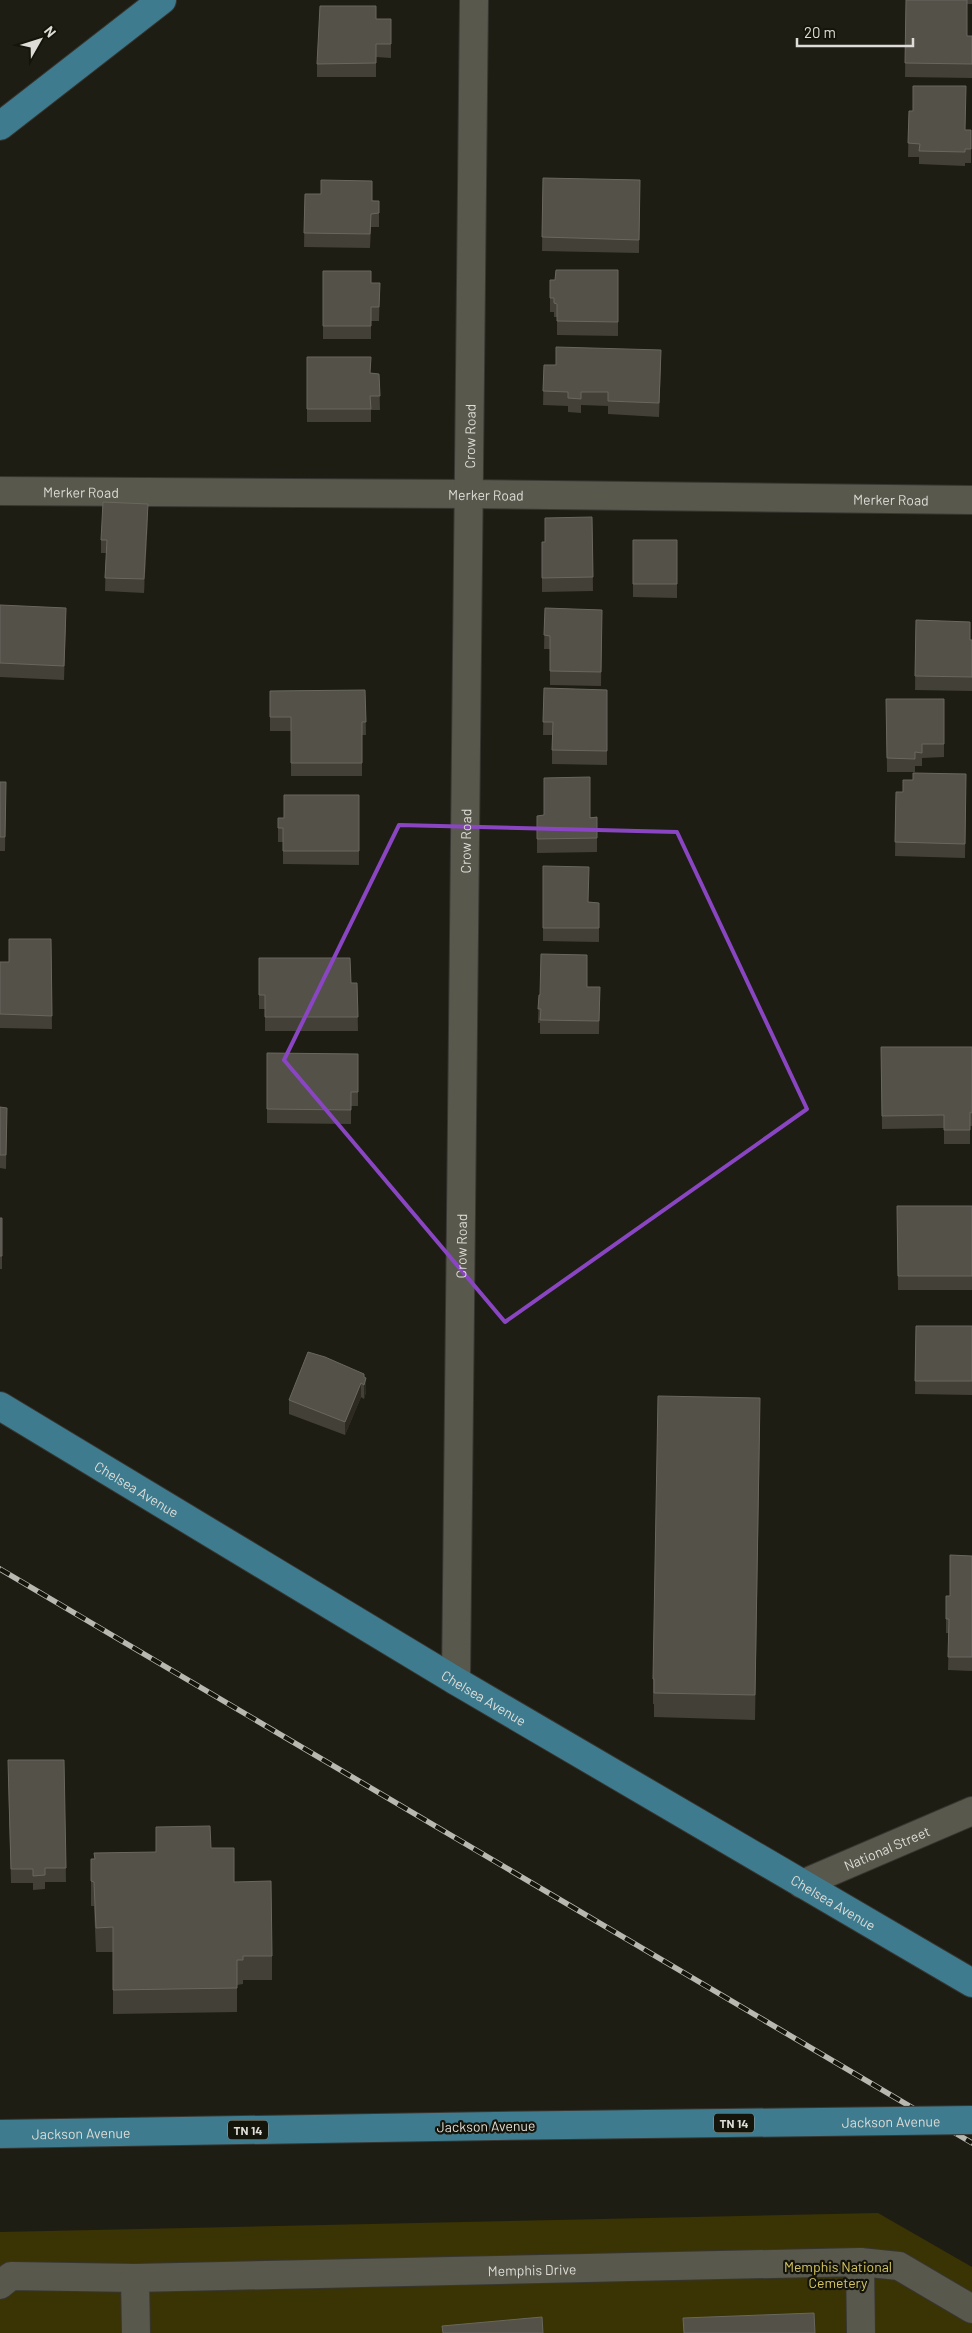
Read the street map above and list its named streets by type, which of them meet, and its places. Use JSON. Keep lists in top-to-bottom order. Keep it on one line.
{"streets":{"main road":["Chelsea Avenue","Jackson Avenue","TN 14"],"street":["Crow Road","Merker Road","National Street","Memphis Drive"]},"crossings":[["Crow Road","Merker Road"],["Crow Road","Chelsea Avenue"],["Chelsea Avenue","National Street"]],"parks":["Memphis National Cemetery"],"scale_bar":"20 m","north":"top right"}
